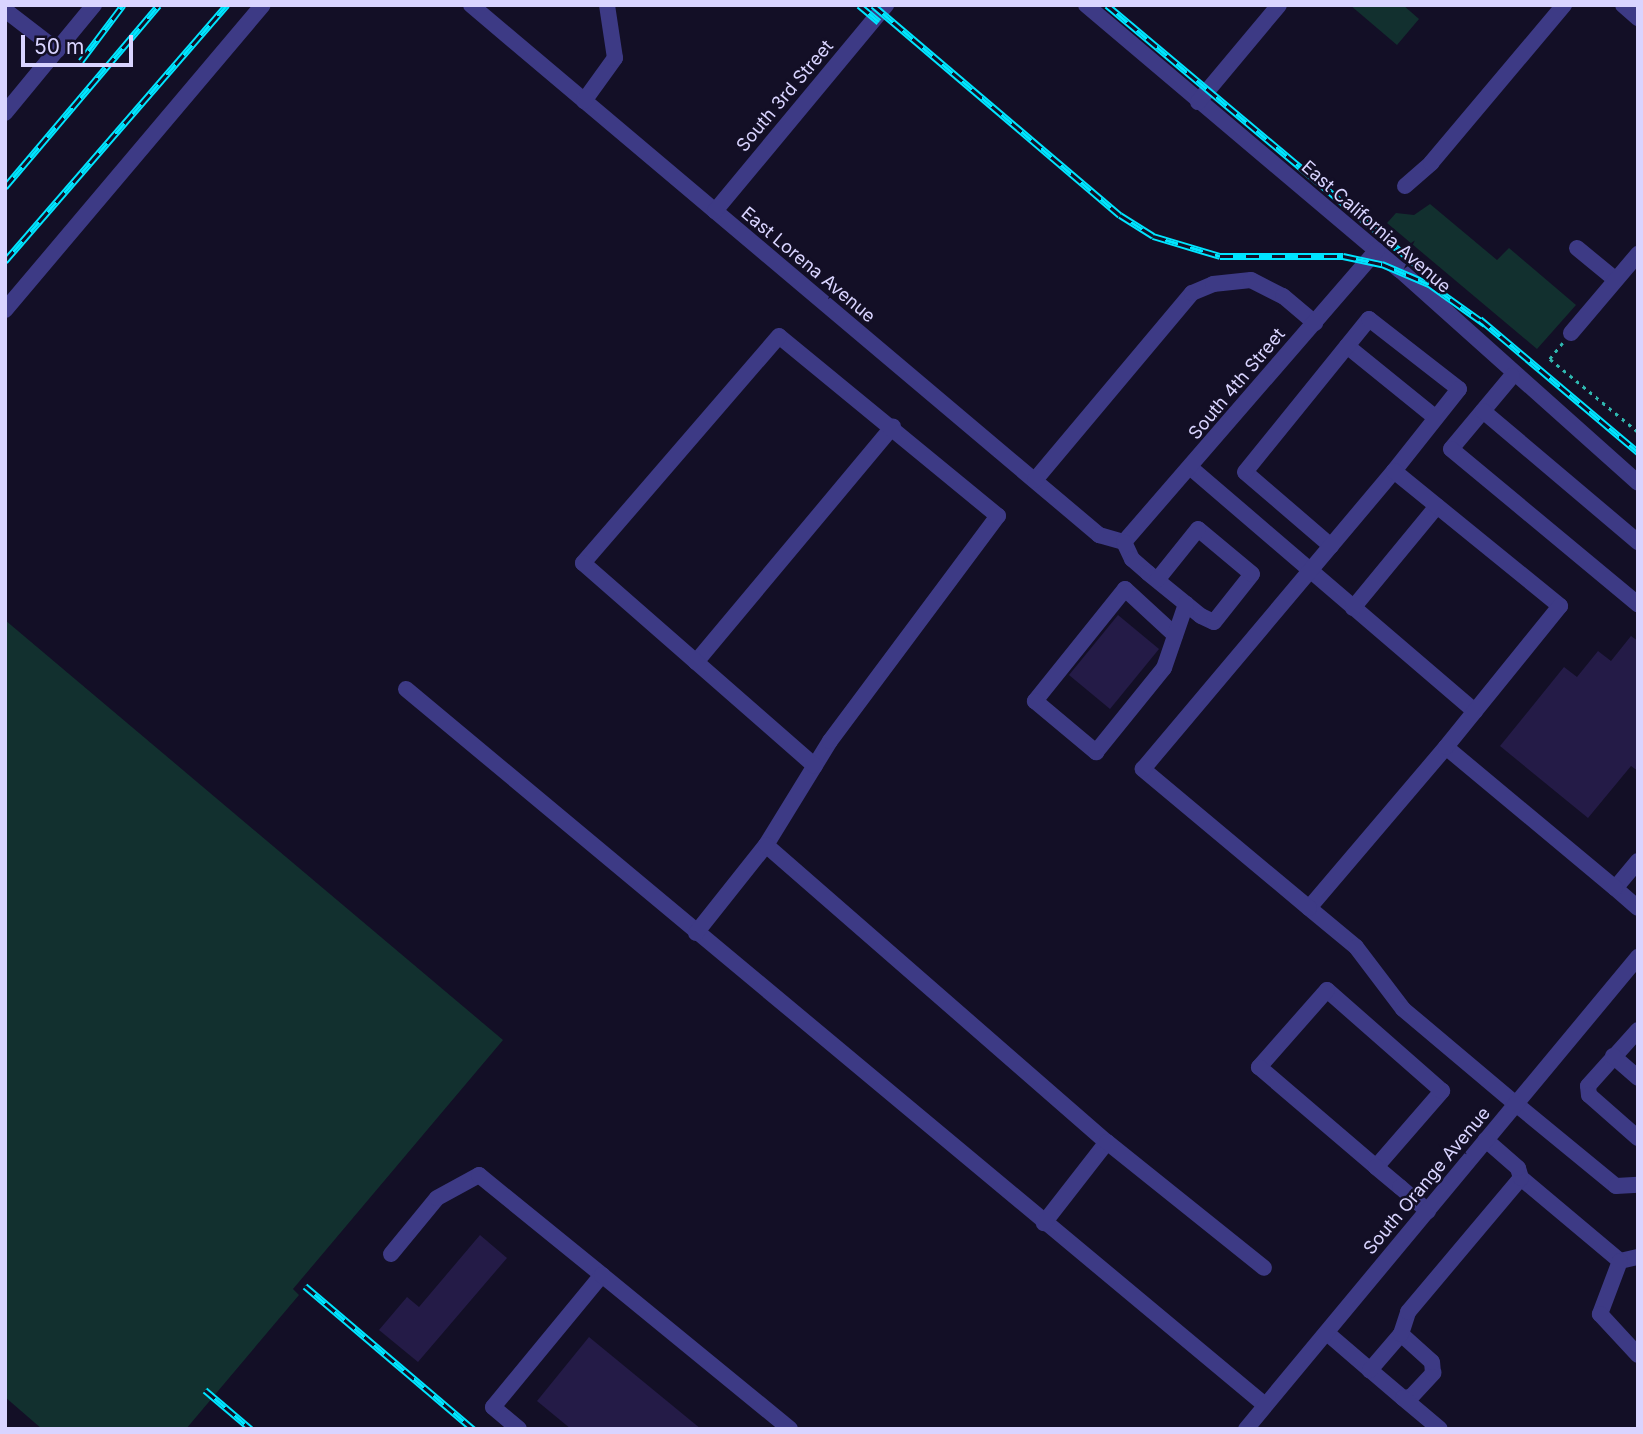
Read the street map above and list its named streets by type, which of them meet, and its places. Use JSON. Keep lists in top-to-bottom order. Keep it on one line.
{"streets":{"street":["South 3rd Street","East California Avenue","East Lorena Avenue","South 4th Street","South Orange Avenue"]},"crossings":[["South 3rd Street","East Lorena Avenue"],["East California Avenue","South 4th Street"],["East Lorena Avenue","South 4th Street"]],"scale_bar":"50 m"}
